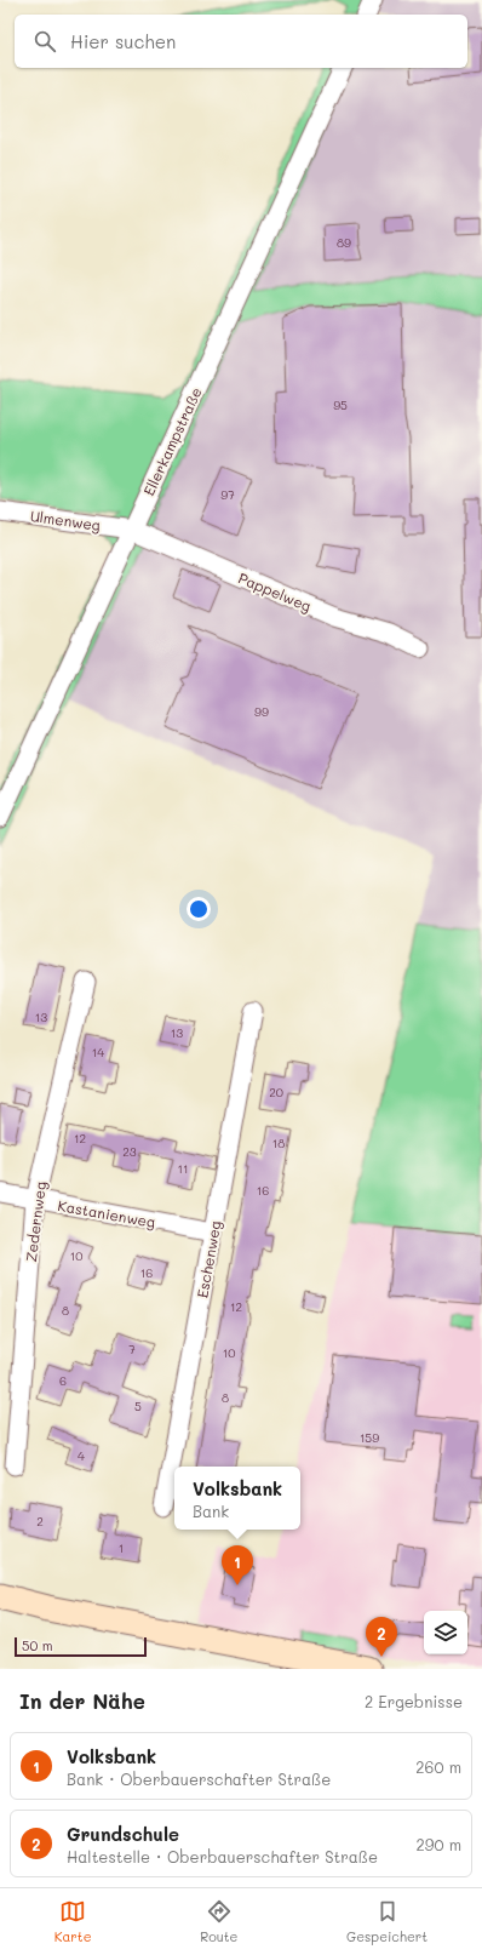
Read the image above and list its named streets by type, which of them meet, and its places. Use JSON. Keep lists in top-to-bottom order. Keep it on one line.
{"streets":{"street":["Ellerkampstraße","Ulmenweg","Pappelweg","Kastanienweg","Zedernweg","Eschenweg"]},"crossings":[["Ellerkampstraße","Ulmenweg"],["Ellerkampstraße","Pappelweg"],["Ulmenweg","Pappelweg"],["Kastanienweg","Zedernweg"],["Kastanienweg","Eschenweg"]],"house_numbers":["89","95","97","99","13","13","14","20","12","18","23","11","16","10","16","12","8","7","10","6","8","5","159","4","2","1"],"scale_bar":"50 m","page":{"search":"Hier suchen","popup":["Volksbank","Bank"],"pins":["1","2"],"scale":"50 m","heading":["In der Nähe","2 Ergebnisse"],"list":[{"mark":"1","name":"Volksbank","note":"Bank · Oberbauerschafter Straße","value":"260 m"},{"mark":"2","name":"Grundschule","note":"Haltestelle · Oberbauerschafter Straße","value":"290 m"}],"nav":["Karte","Route","Gespeichert"]}}
